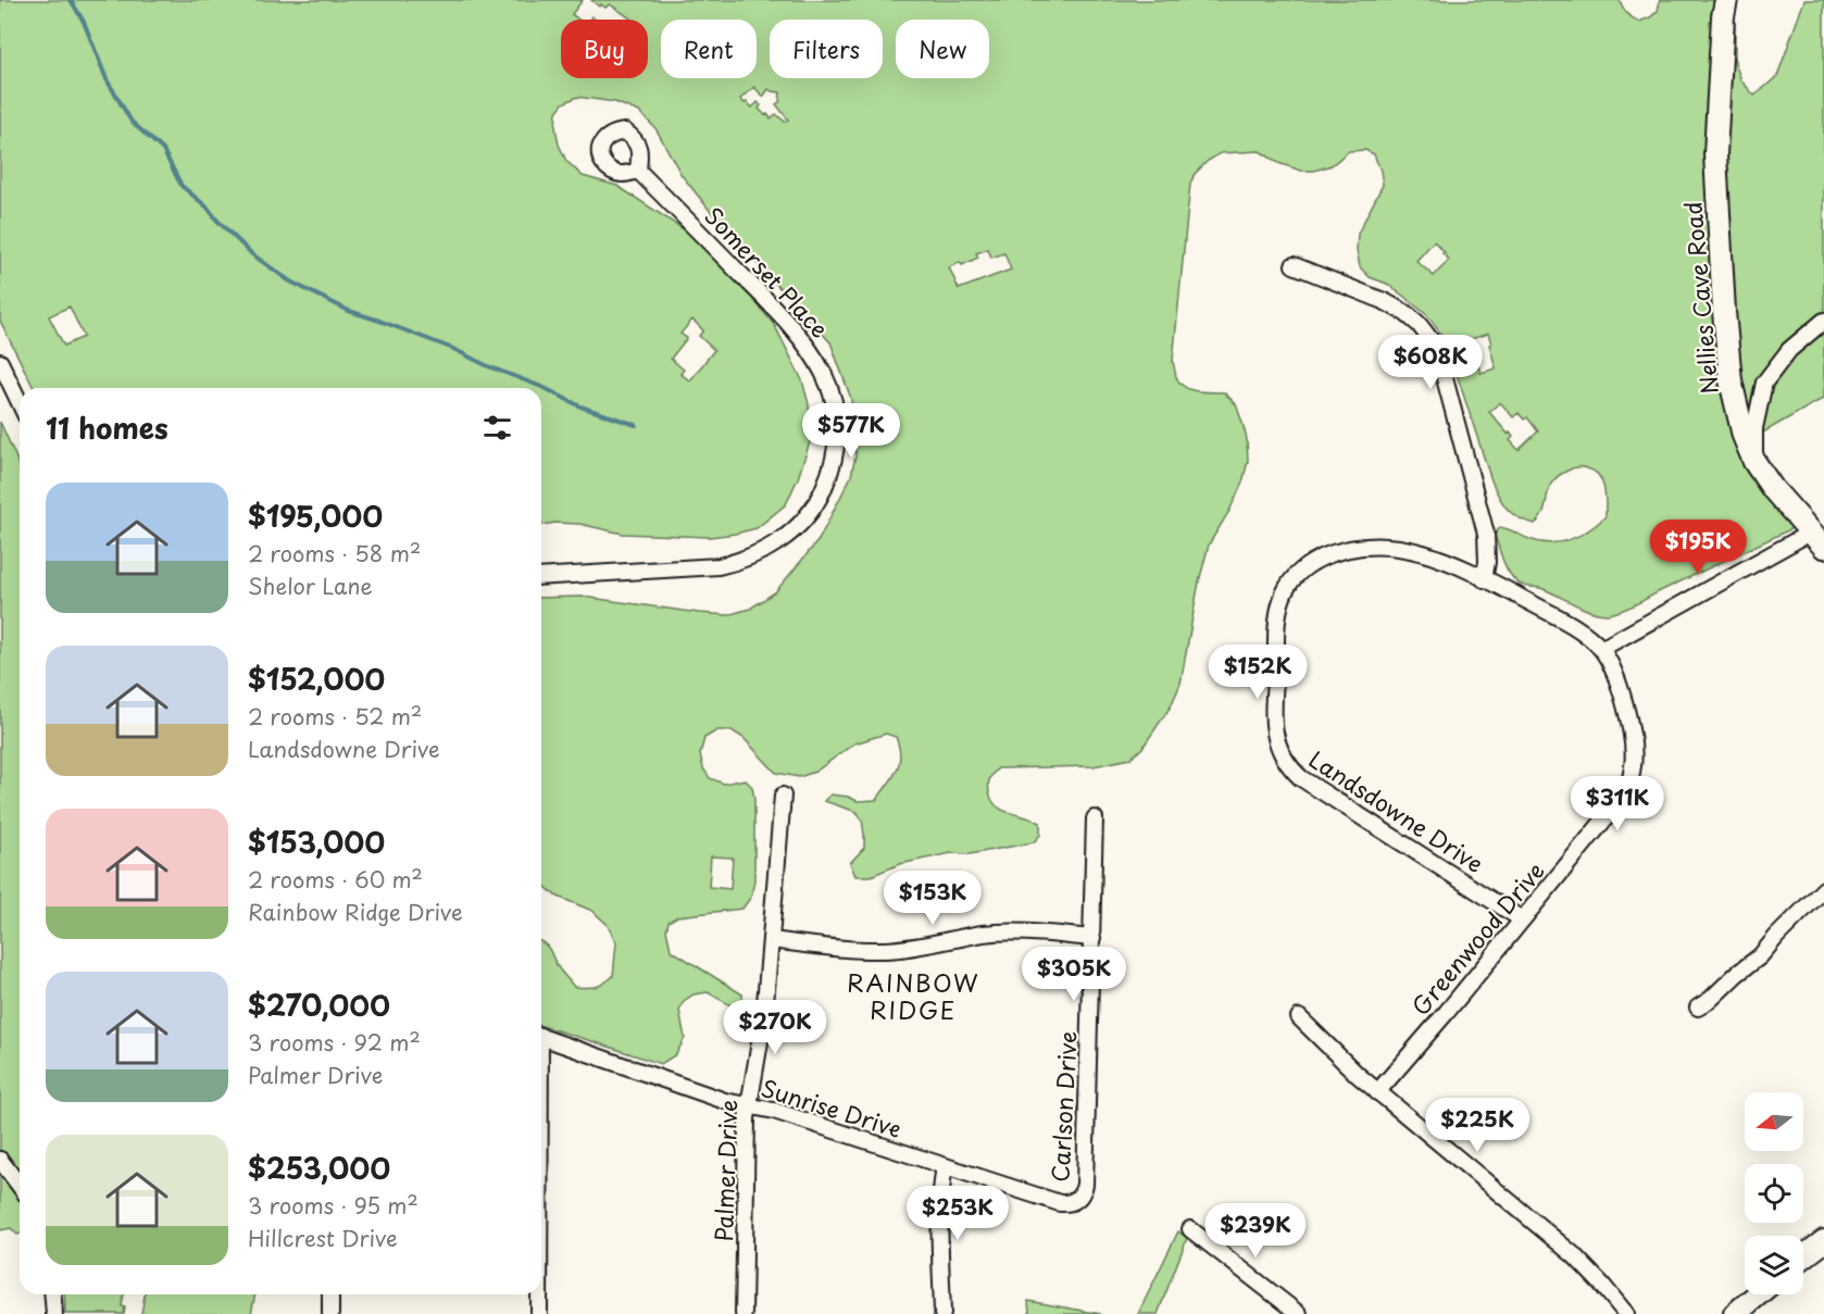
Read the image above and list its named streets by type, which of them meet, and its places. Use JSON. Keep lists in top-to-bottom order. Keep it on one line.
{"streets":{"street":["Somerset Place","Nellies Cave Road","Landsdowne Drive","Greenwood Drive","Carlson Drive","Sunrise Drive","Palmer Drive"]},"crossings":[["Landsdowne Drive","Greenwood Drive"],["Carlson Drive","Sunrise Drive"],["Sunrise Drive","Palmer Drive"]],"districts":["RAINBOW RIDGE"],"north":"left","page":{"chip":["Buy","Rent","Filters","New"],"price":["$608K","$577K","$195K","$152K","$311K","$153K","$305K","$270K","$225K","$253K","$239K"],"heading":"11 homes","list":[{"name":"$195,000","note":"2 rooms · 58 m² · Shelor Lane"},{"name":"$152,000","note":"2 rooms · 52 m² · Landsdowne Drive"},{"name":"$153,000","note":"2 rooms · 60 m² · Rainbow Ridge Drive"},{"name":"$270,000","note":"3 rooms · 92 m² · Palmer Drive"},{"name":"$253,000","note":"3 rooms · 95 m² · Hillcrest Drive"}]}}
